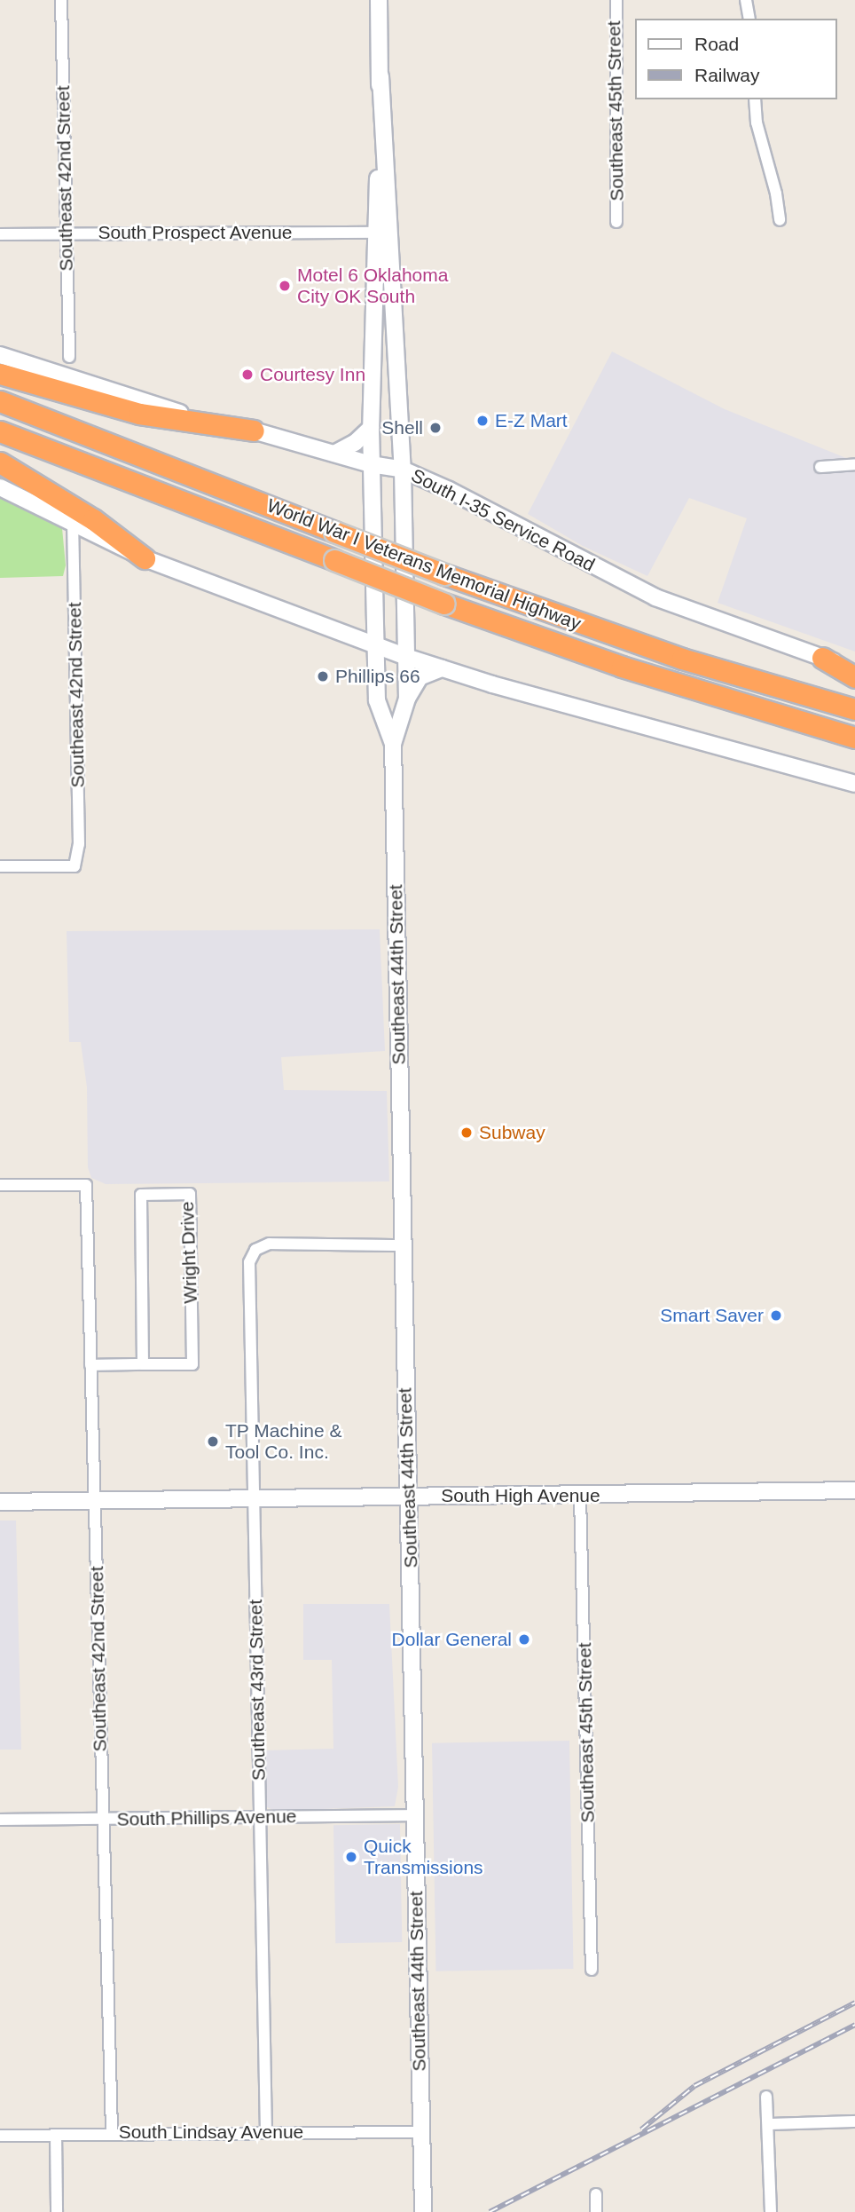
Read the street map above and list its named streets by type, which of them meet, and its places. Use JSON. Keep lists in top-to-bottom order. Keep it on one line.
{"streets":{"highway":["World War I Veterans Memorial Highway"],"main road":["South I-35 Service Road","Southeast 44th Street","South High Avenue"],"street":["Southeast 45th Street","Southeast 42nd Street","South Prospect Avenue","Wright Drive","Southeast 43rd Street","South Phillips Avenue","South Lindsay Avenue"]},"crossings":[["Southeast 45th Street","South High Avenue"],["Southeast 42nd Street","South Prospect Avenue"],["Southeast 42nd Street","Wright Drive"],["Southeast 42nd Street","South High Avenue"],["Southeast 42nd Street","South Phillips Avenue"],["Southeast 42nd Street","South Lindsay Avenue"],["South Prospect Avenue","Southeast 44th Street"],["South I-35 Service Road","Southeast 44th Street"],["Southeast 44th Street","South High Avenue"],["Southeast 44th Street","Southeast 43rd Street"],["Southeast 44th Street","South Phillips Avenue"],["Southeast 44th Street","South Lindsay Avenue"],["South High Avenue","Southeast 43rd Street"],["Southeast 43rd Street","South Phillips Avenue"],["Southeast 43rd Street","South Lindsay Avenue"]],"places":["Motel 6 Oklahoma City OK South","Courtesy Inn","E-Z Mart","Shell","Phillips 66","Subway","Smart Saver","TP Machine & Tool Co. Inc.","Dollar General","Quick Transmissions"],"legend":["Road","Railway"]}
